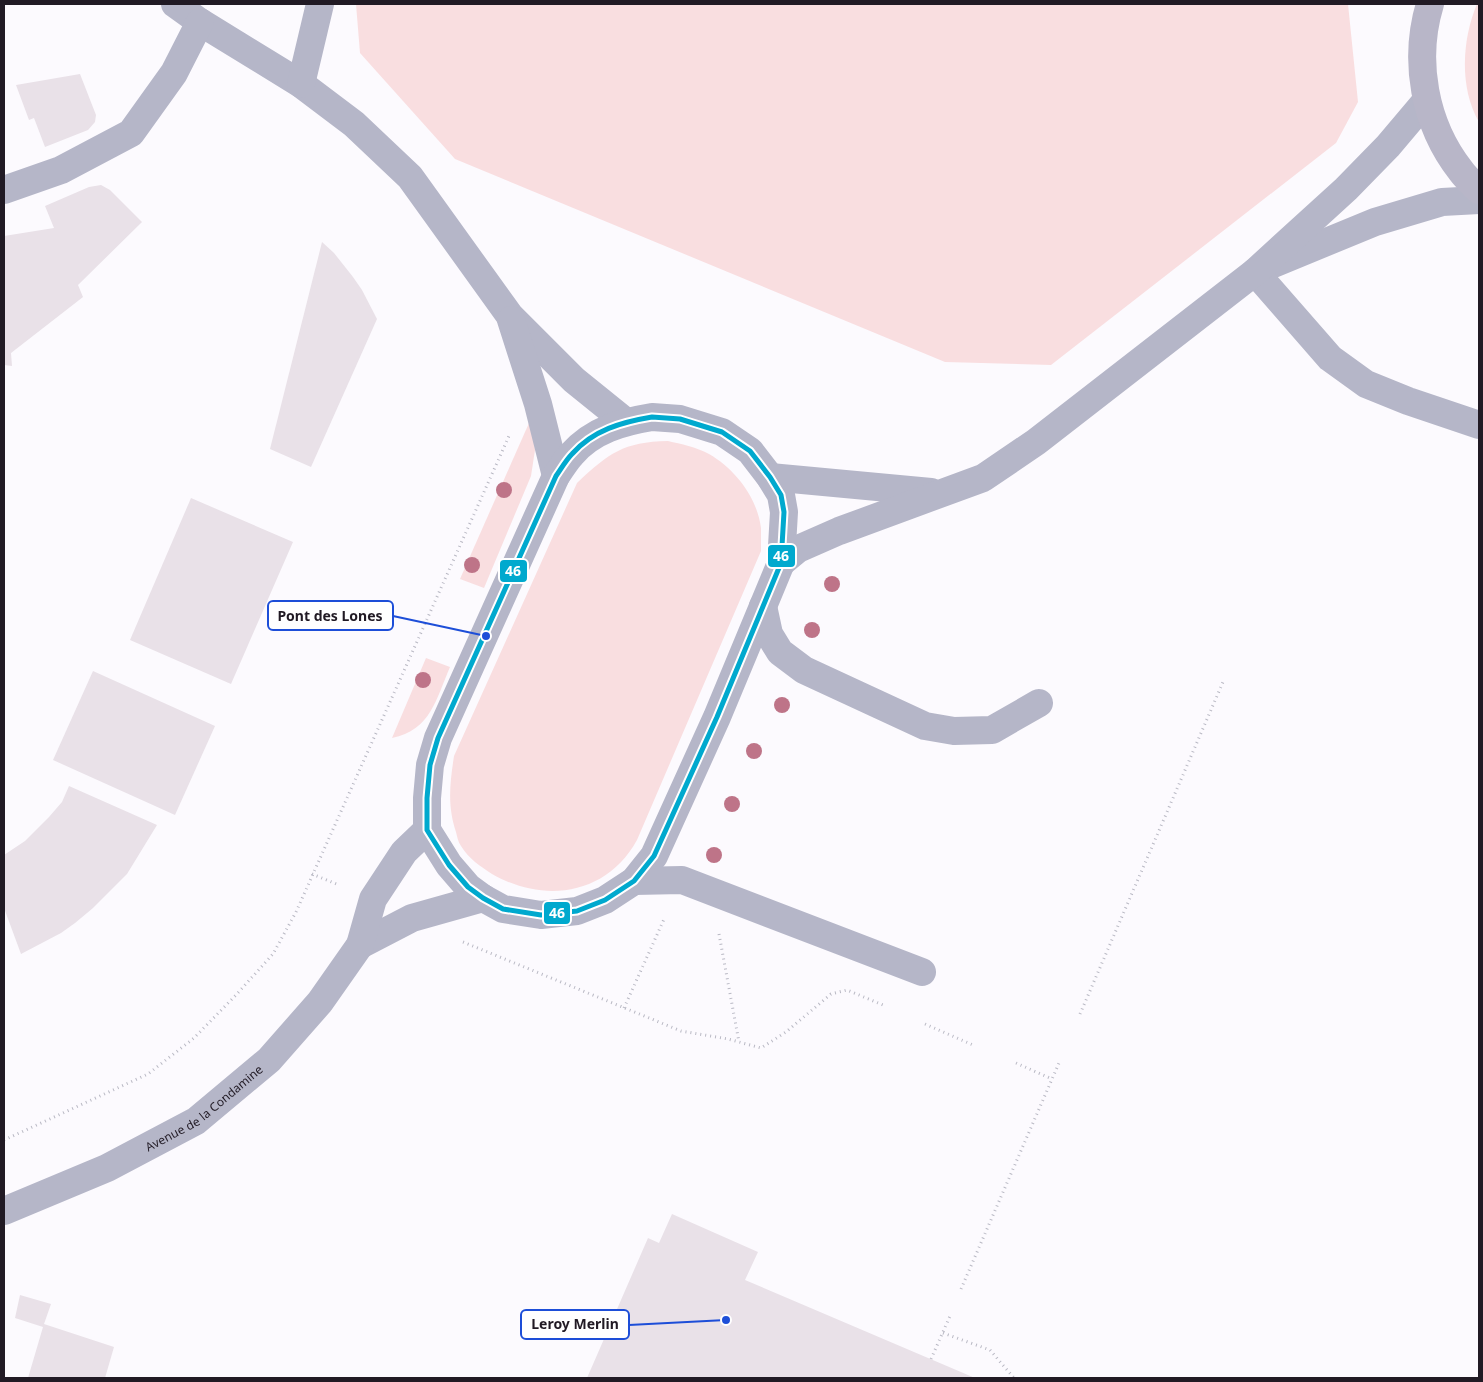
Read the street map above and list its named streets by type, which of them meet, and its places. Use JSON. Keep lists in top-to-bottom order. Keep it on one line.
{"streets":{"street":["Avenue de la Condamine"]},"places":["Pont des Lones","Leroy Merlin"],"lines":["transit line 46"]}
